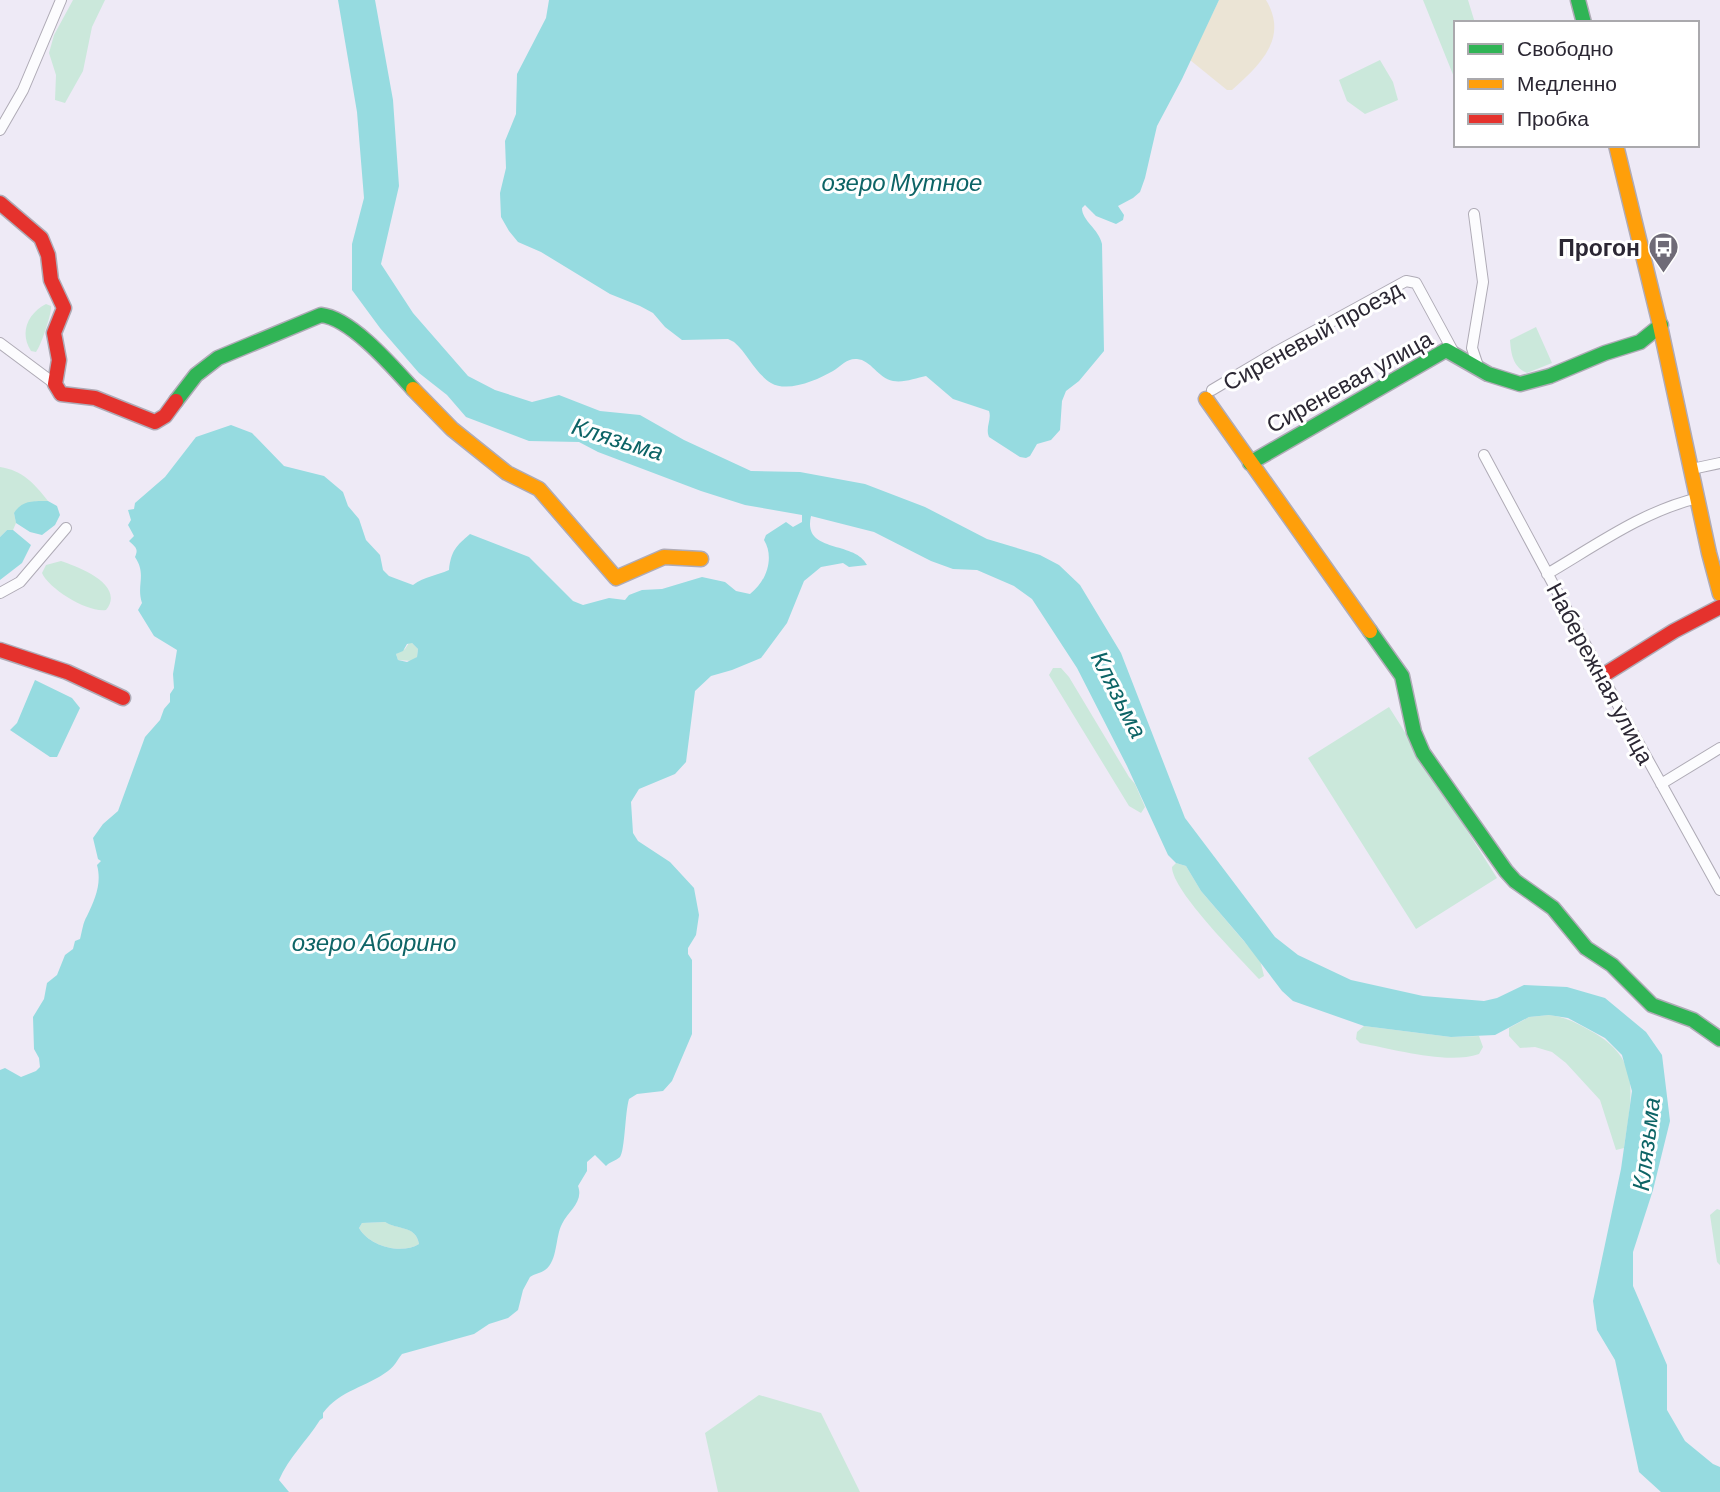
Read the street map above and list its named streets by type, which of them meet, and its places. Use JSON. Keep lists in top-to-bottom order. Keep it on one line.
{"streets":{"street":["Сиреневый проезд","Сиреневая улица","Набережная улица"]},"crossings":[["Сиреневый проезд","Сиреневая улица"]],"water":["озеро Мутное","Клязьма","озеро Аборино"],"places":{"bus stop":["Прогон"]},"legend":["Свободно","Медленно","Пробка"]}
